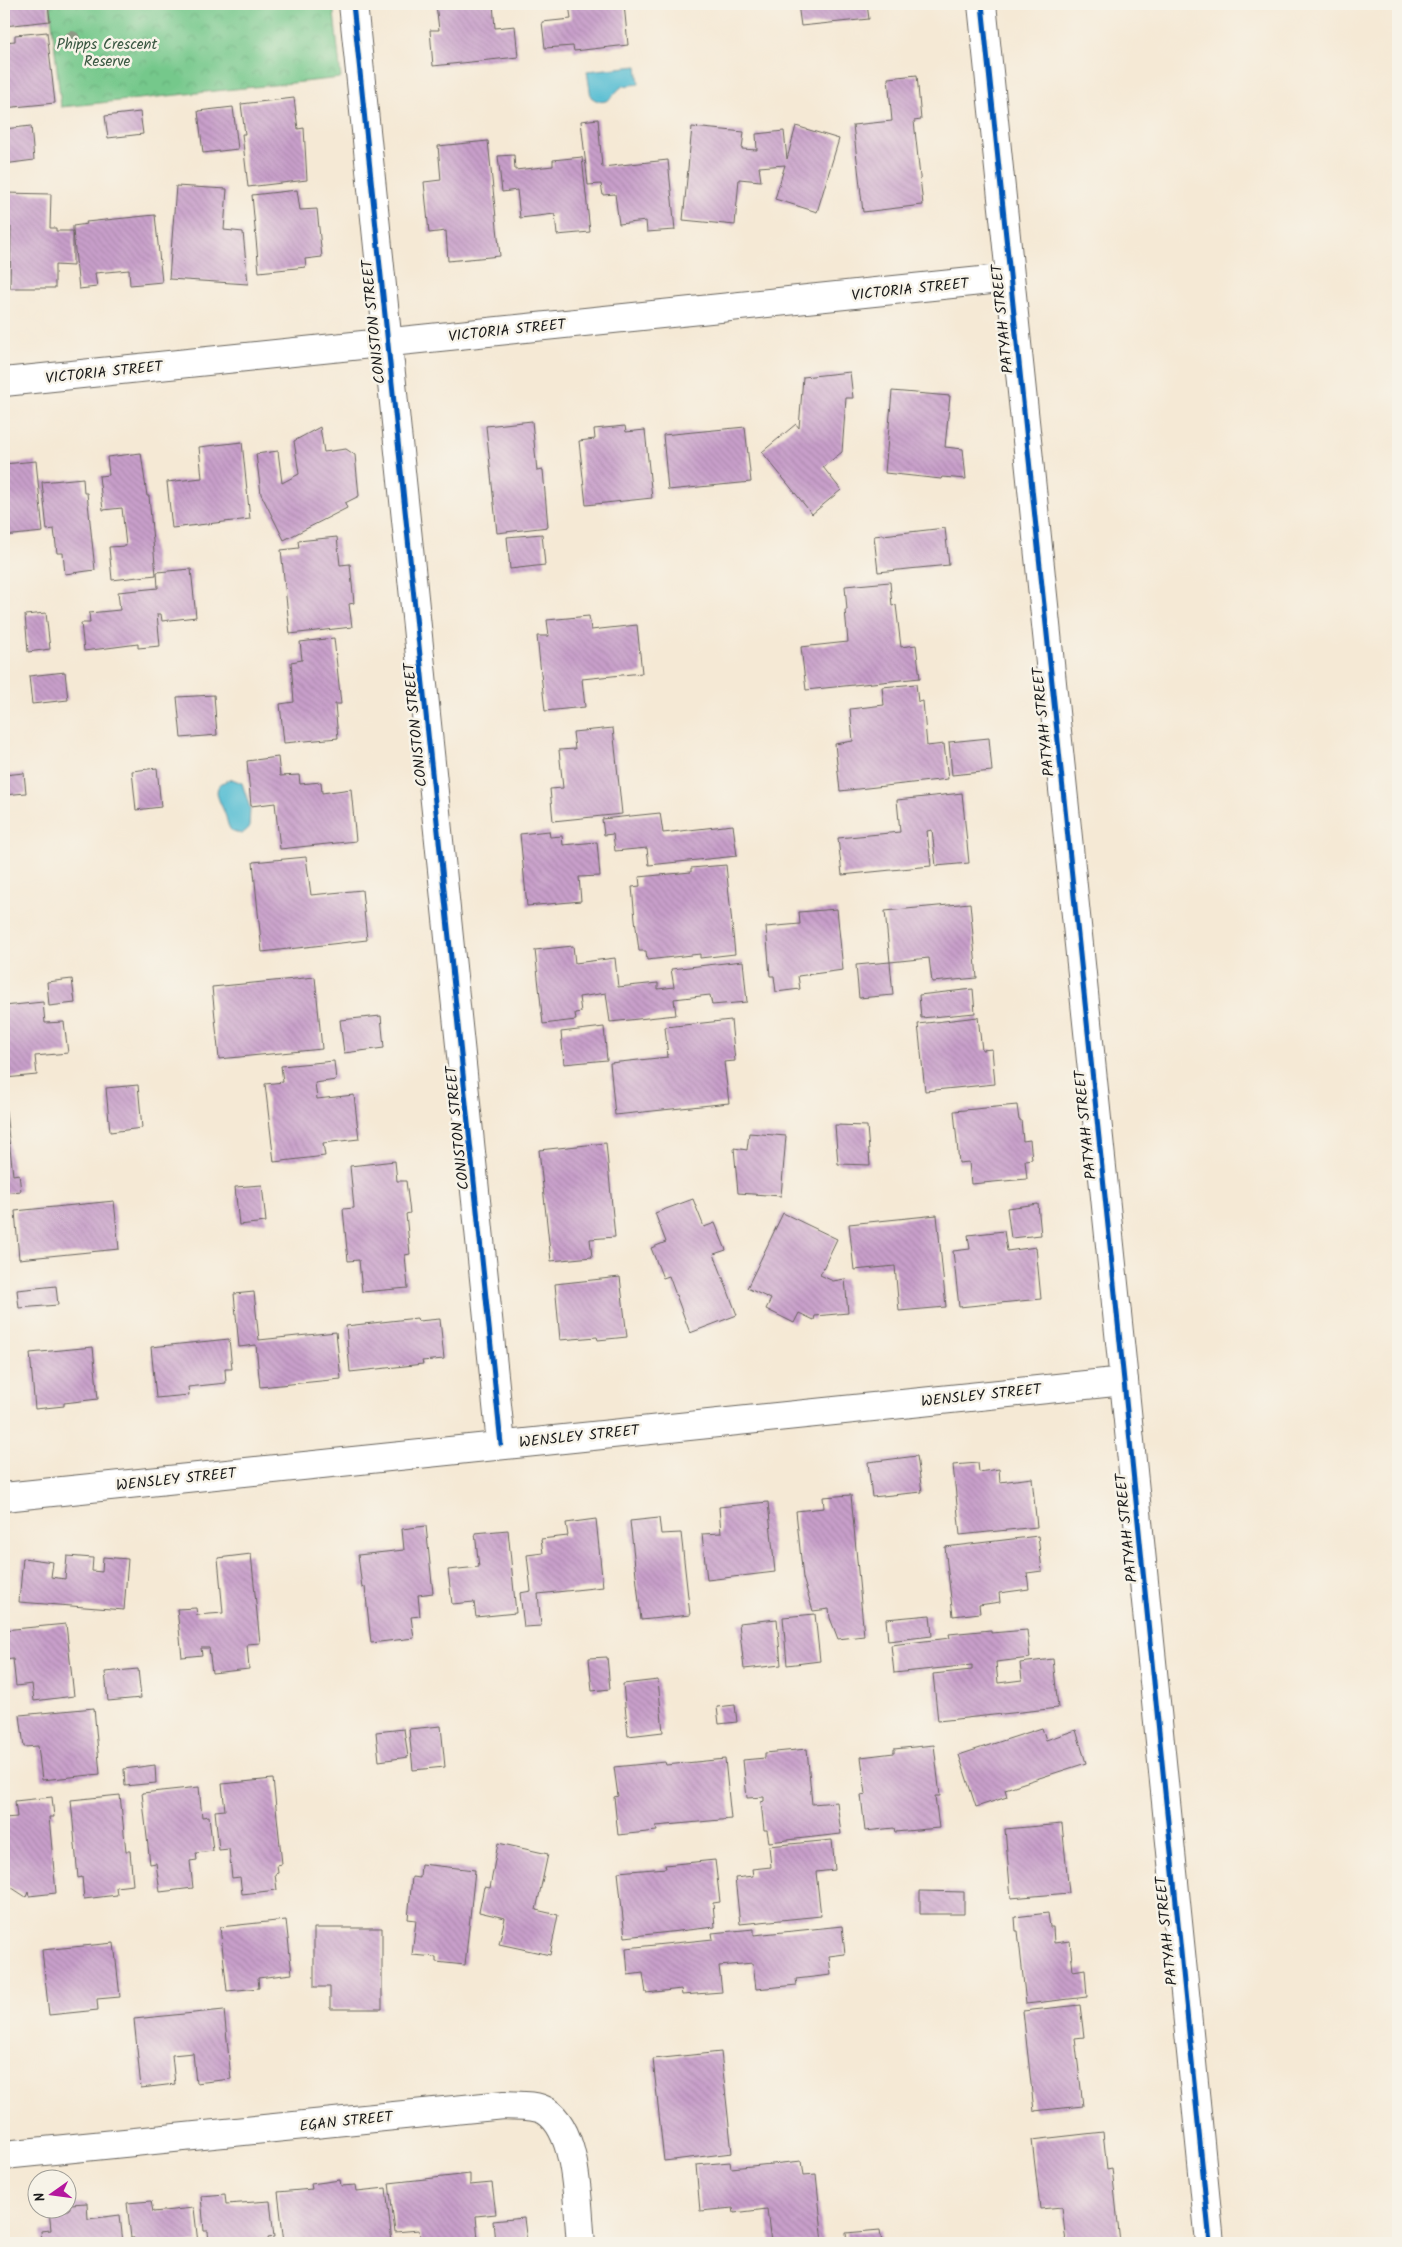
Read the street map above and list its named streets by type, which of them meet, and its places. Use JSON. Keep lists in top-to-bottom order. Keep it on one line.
{"streets":{"street":["VICTORIA STREET","PATYAH STREET","CONISTON STREET","WENSLEY STREET","EGAN STREET"]},"crossings":[["VICTORIA STREET","PATYAH STREET"],["VICTORIA STREET","CONISTON STREET"],["PATYAH STREET","WENSLEY STREET"],["CONISTON STREET","WENSLEY STREET"]],"parks":["Phipps Crescent Reserve"],"north":"left"}
